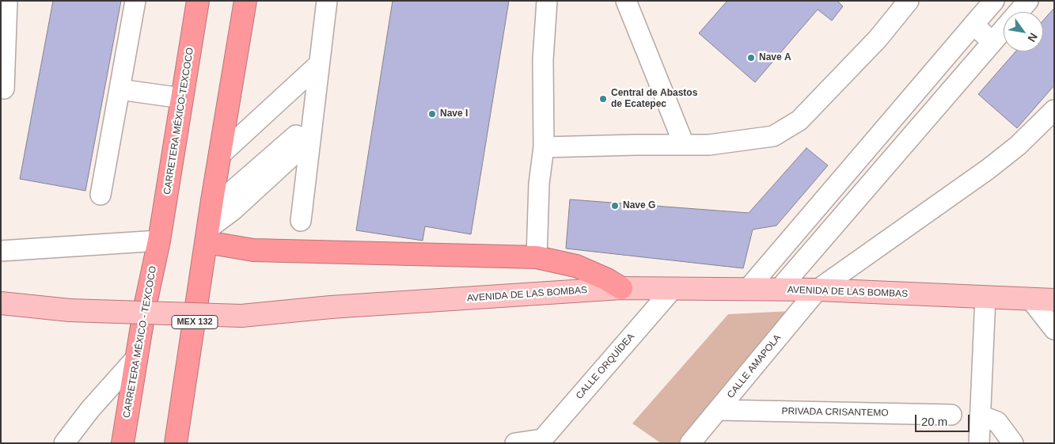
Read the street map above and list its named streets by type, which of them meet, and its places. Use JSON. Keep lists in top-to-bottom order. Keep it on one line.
{"streets":{"highway":["CARRETERA MÉXICO-TEXCOCO","MEX 132","CARRETERA MÉXICO - TEXCOCO"],"main road":["AVENIDA DE LAS BOMBAS"],"street":["CALLE ORQUÍDEA","CALLE AMAPOLA","PRIVADA CRISANTEMO"]},"crossings":[["CARRETERA MÉXICO-TEXCOCO","CARRETERA MÉXICO - TEXCOCO"],["AVENIDA DE LAS BOMBAS","CALLE ORQUÍDEA"],["AVENIDA DE LAS BOMBAS","CALLE AMAPOLA"],["CALLE AMAPOLA","PRIVADA CRISANTEMO"]],"places":["Nave A","Central de Abastos de Ecatepec","Nave I","Nave G"],"scale_bar":"20 m","north":"bottom right"}
